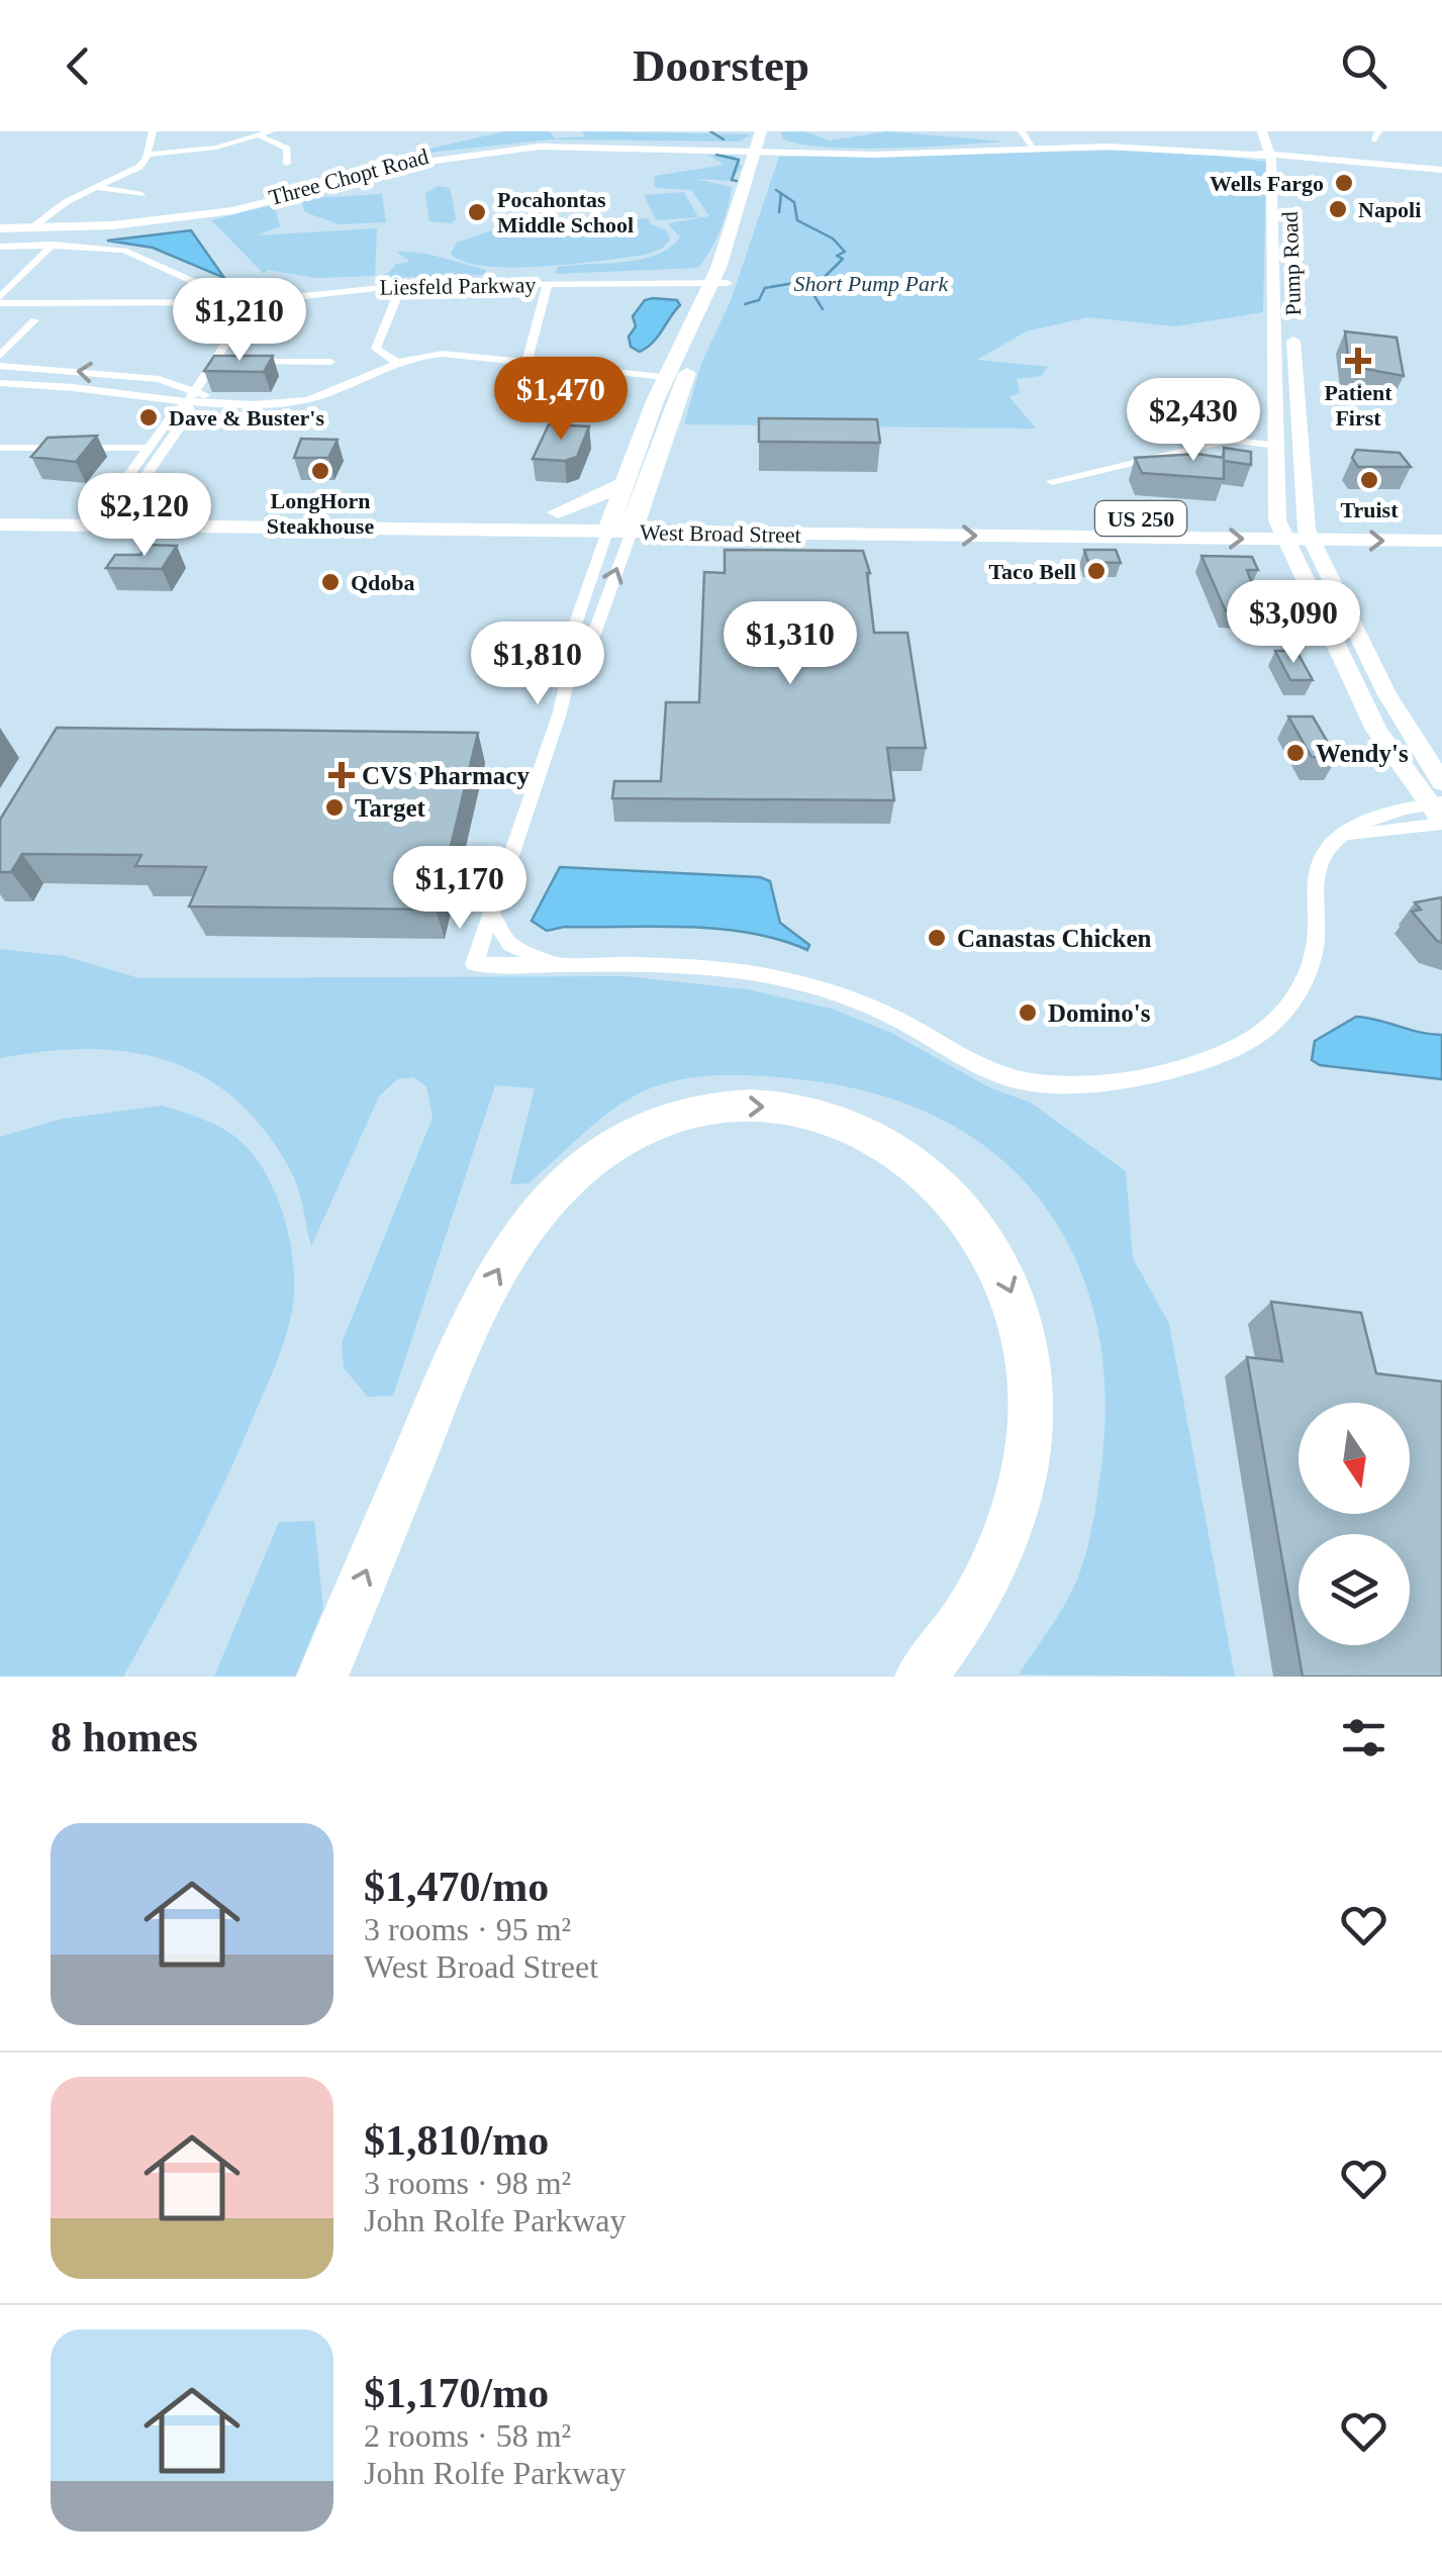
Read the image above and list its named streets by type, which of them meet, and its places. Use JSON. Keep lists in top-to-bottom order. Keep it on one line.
{"streets":{"main road":["Three Chopt Road","Pump Road","US 250","West Broad Street"],"street":["Liesfeld Parkway"]},"crossings":[["Three Chopt Road","Pump Road"],["Pump Road","West Broad Street"]],"parks":["Short Pump Park"],"places":{"other":["Wells Fargo","Napoli","Pocahontas Middle School","Dave & Buster's","LongHorn Steakhouse","Truist","Taco Bell","Qdoba","Wendy's","Target","Canastas Chicken","Domino's"],"health":["Patient First","CVS Pharmacy"]},"north":"bottom","page":{"header":"Doorstep","price":["$1,210","$1,470","$2,430","$2,120","$3,090","$1,310","$1,810","$1,170"],"heading":"8 homes","list":[{"name":"$1,470/mo","note":"3 rooms · 95 m² · West Broad Street"},{"name":"$1,810/mo","note":"3 rooms · 98 m² · John Rolfe Parkway"},{"name":"$1,170/mo","note":"2 rooms · 58 m² · John Rolfe Parkway"}]}}
